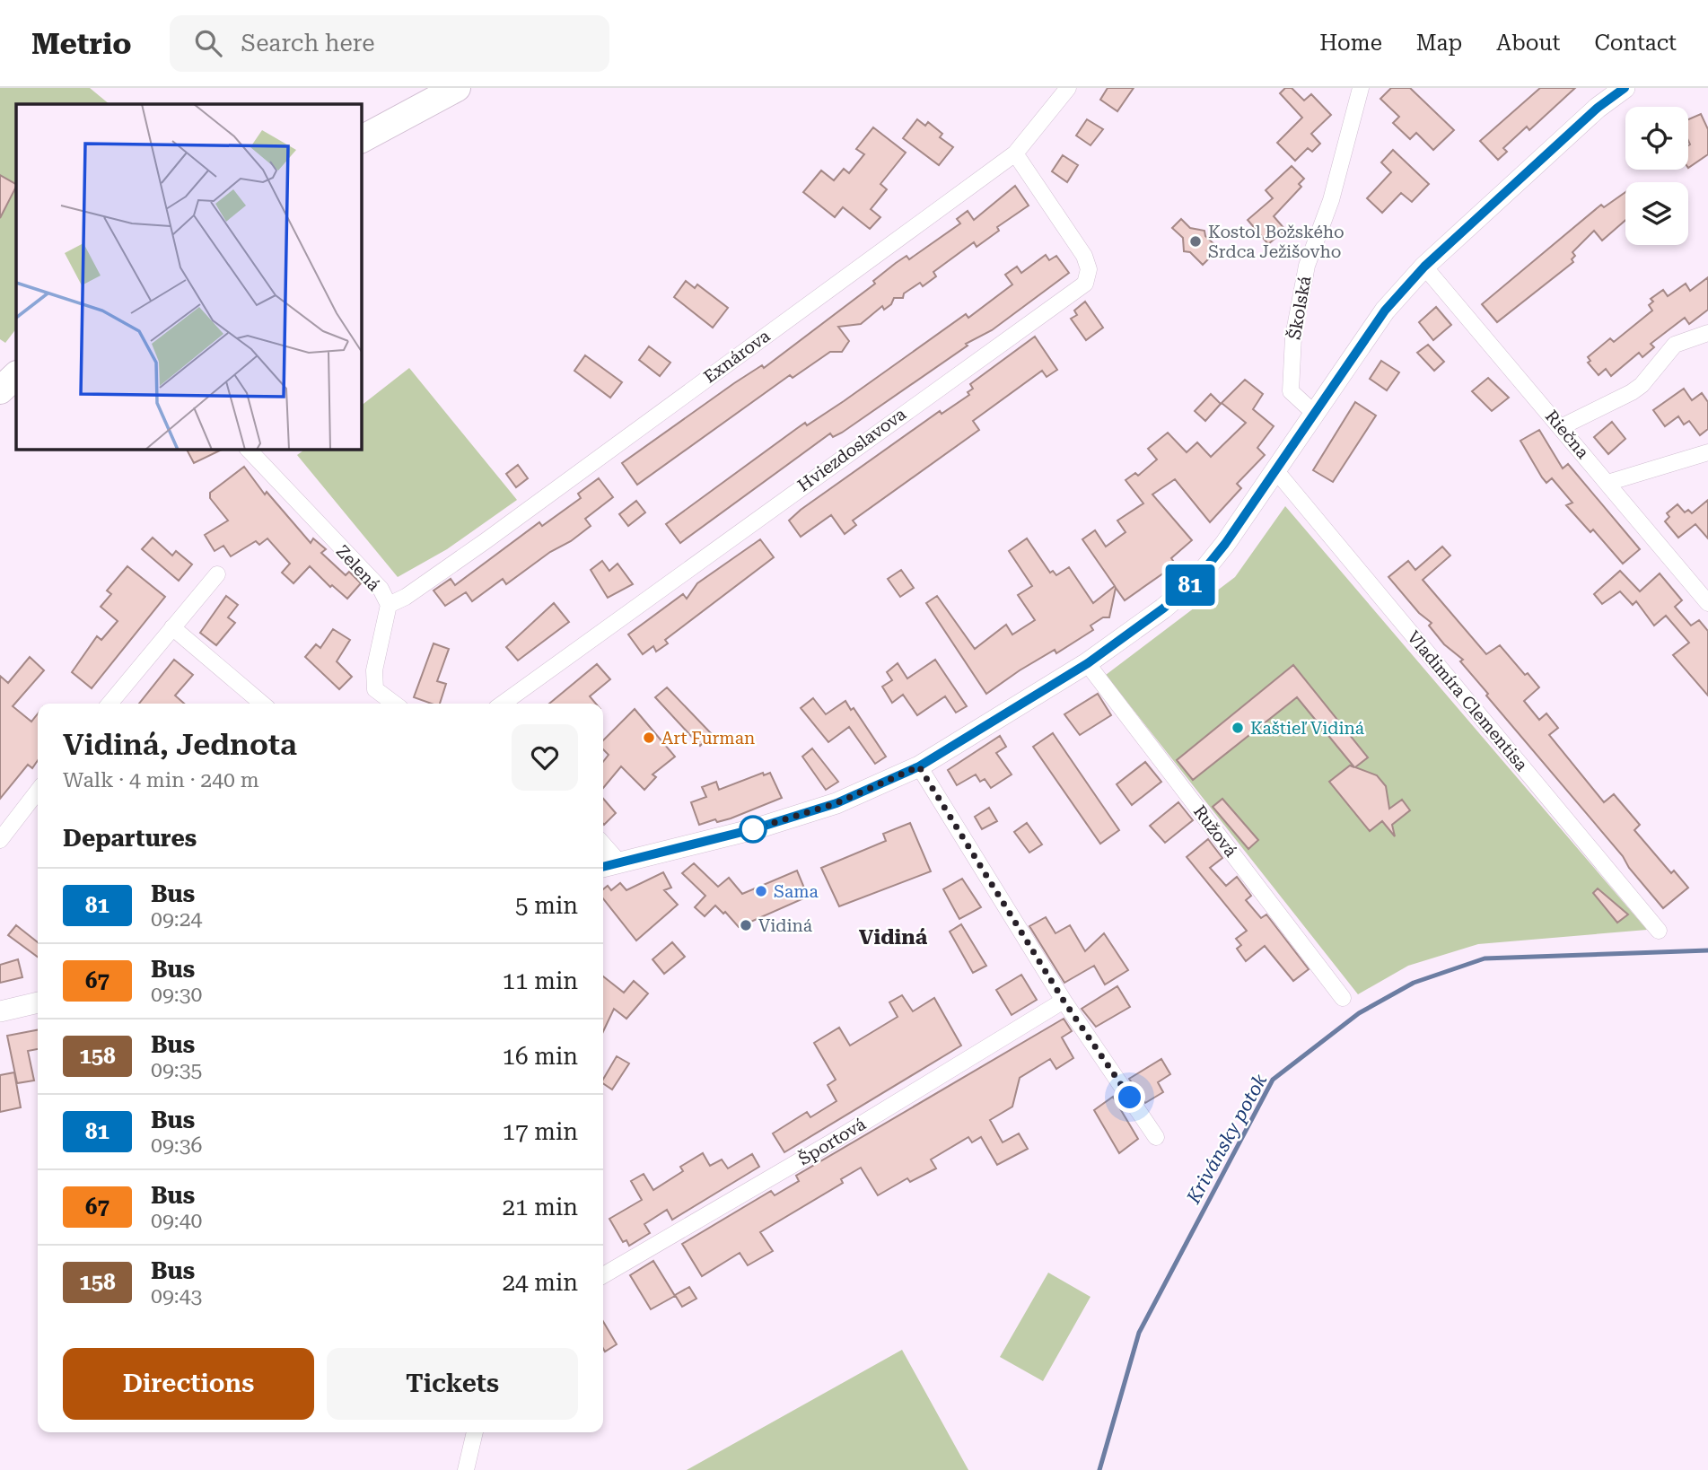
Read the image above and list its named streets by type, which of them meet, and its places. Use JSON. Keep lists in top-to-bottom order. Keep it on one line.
{"streets":{"street":["Školská","Exnárova","Riečna","Hviezdoslavova","Zelená","Vladimíra Clementisa","Ružová","Športová"]},"crossings":[["Exnárova","Hviezdoslavova"],["Exnárova","Zelená"]],"districts":["Vidiná"],"water":["Krivánsky potok"],"places":["Kostol Božského Srdca Ježišovho","Kaštieľ Vidiná","Art Furman","Sama","Vidiná"],"lines":["bus line 81"],"page":{"header":"Metrio","search":"Search here","nav":["Home","Map","About","Contact"],"on_map":"81","heading":[["Vidiná, Jednota","Walk · 4 min · 240 m"],"Departures"],"list":[{"mark":"81","name":"Bus","note":"09:24","value":"5 min"},{"mark":"67","name":"Bus","note":"09:30","value":"11 min"},{"mark":"158","name":"Bus","note":"09:35","value":"16 min"},{"mark":"81","name":"Bus","note":"09:36","value":"17 min"},{"mark":"67","name":"Bus","note":"09:40","value":"21 min"},{"mark":"158","name":"Bus","note":"09:43","value":"24 min"}],"buttons":["Directions","Tickets"]}}
